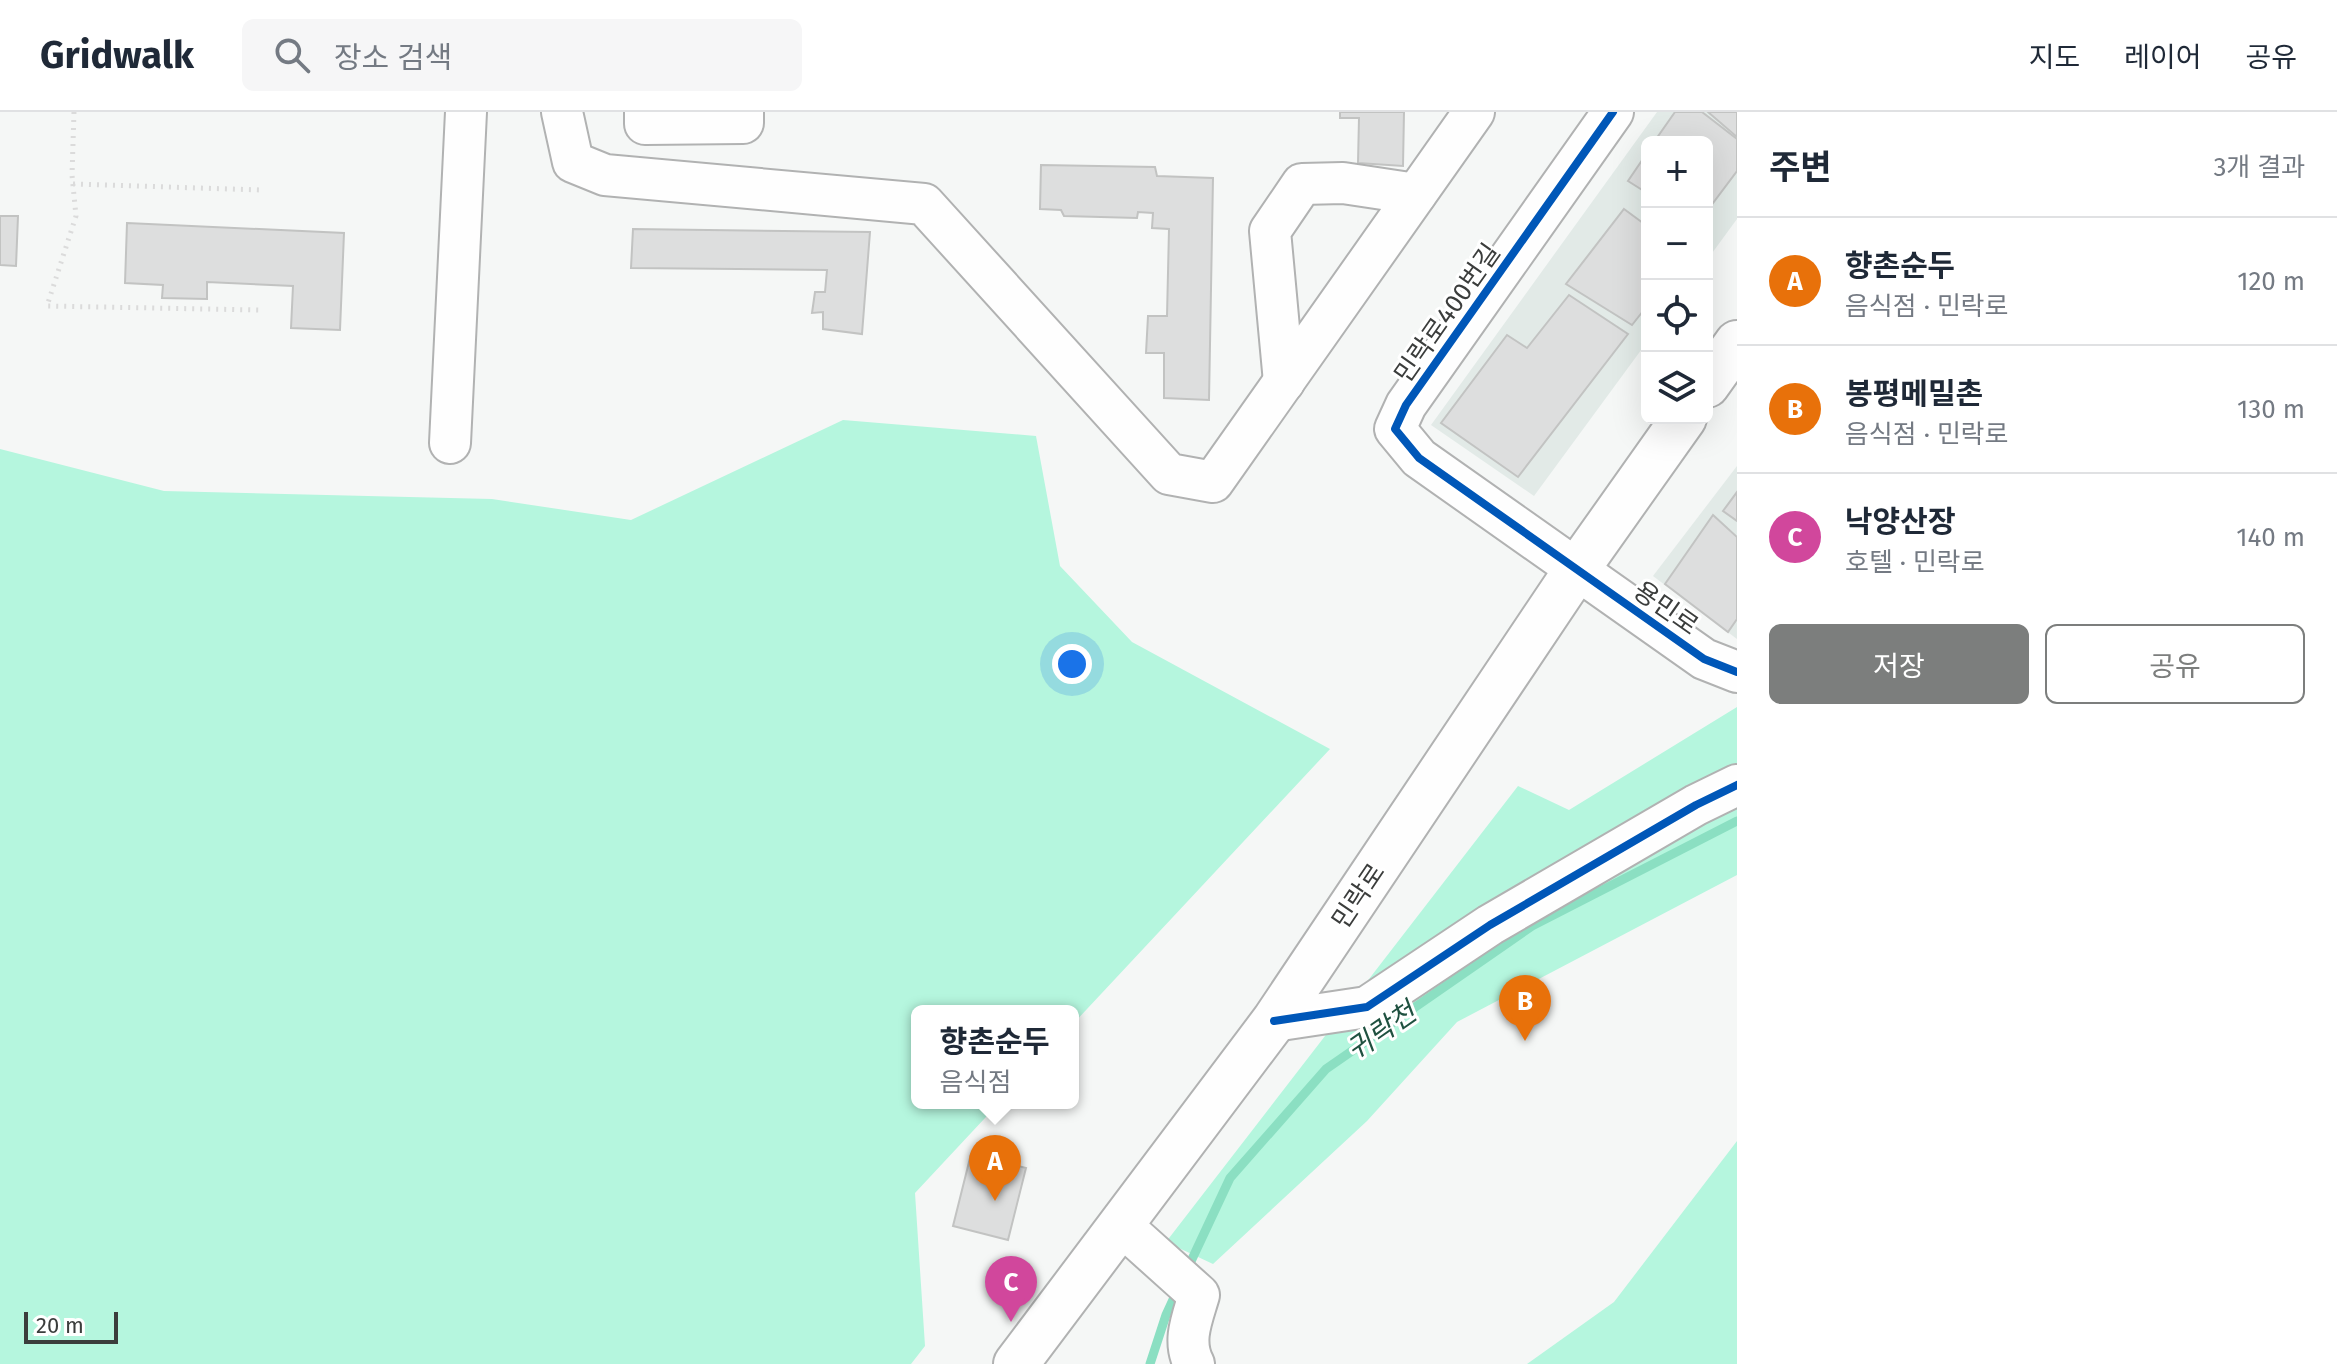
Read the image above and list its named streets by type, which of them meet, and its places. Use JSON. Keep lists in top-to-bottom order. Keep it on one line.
{"streets":{"main road":["민락로"],"street":["민락로400번길","용민로"]},"crossings":[["민락로400번길","용민로"],["민락로400번길","민락로"],["용민로","민락로"]],"water":["귀락천"],"scale_bar":"20 m","page":{"header":"Gridwalk","search":"장소 검색","nav":["지도","레이어","공유"],"heading":["주변","3개 결과"],"map_buttons":["+","−"],"list":[{"mark":"A","name":"향촌순두","note":"음식점 · 민락로","value":"120 m"},{"mark":"B","name":"봉평메밀촌","note":"음식점 · 민락로","value":"130 m"},{"mark":"C","name":"낙양산장","note":"호텔 · 민락로","value":"140 m"}],"buttons":["저장","공유"],"pins":["B","A","C"],"popup":["향촌순두","음식점"],"scale":"20 m"}}
